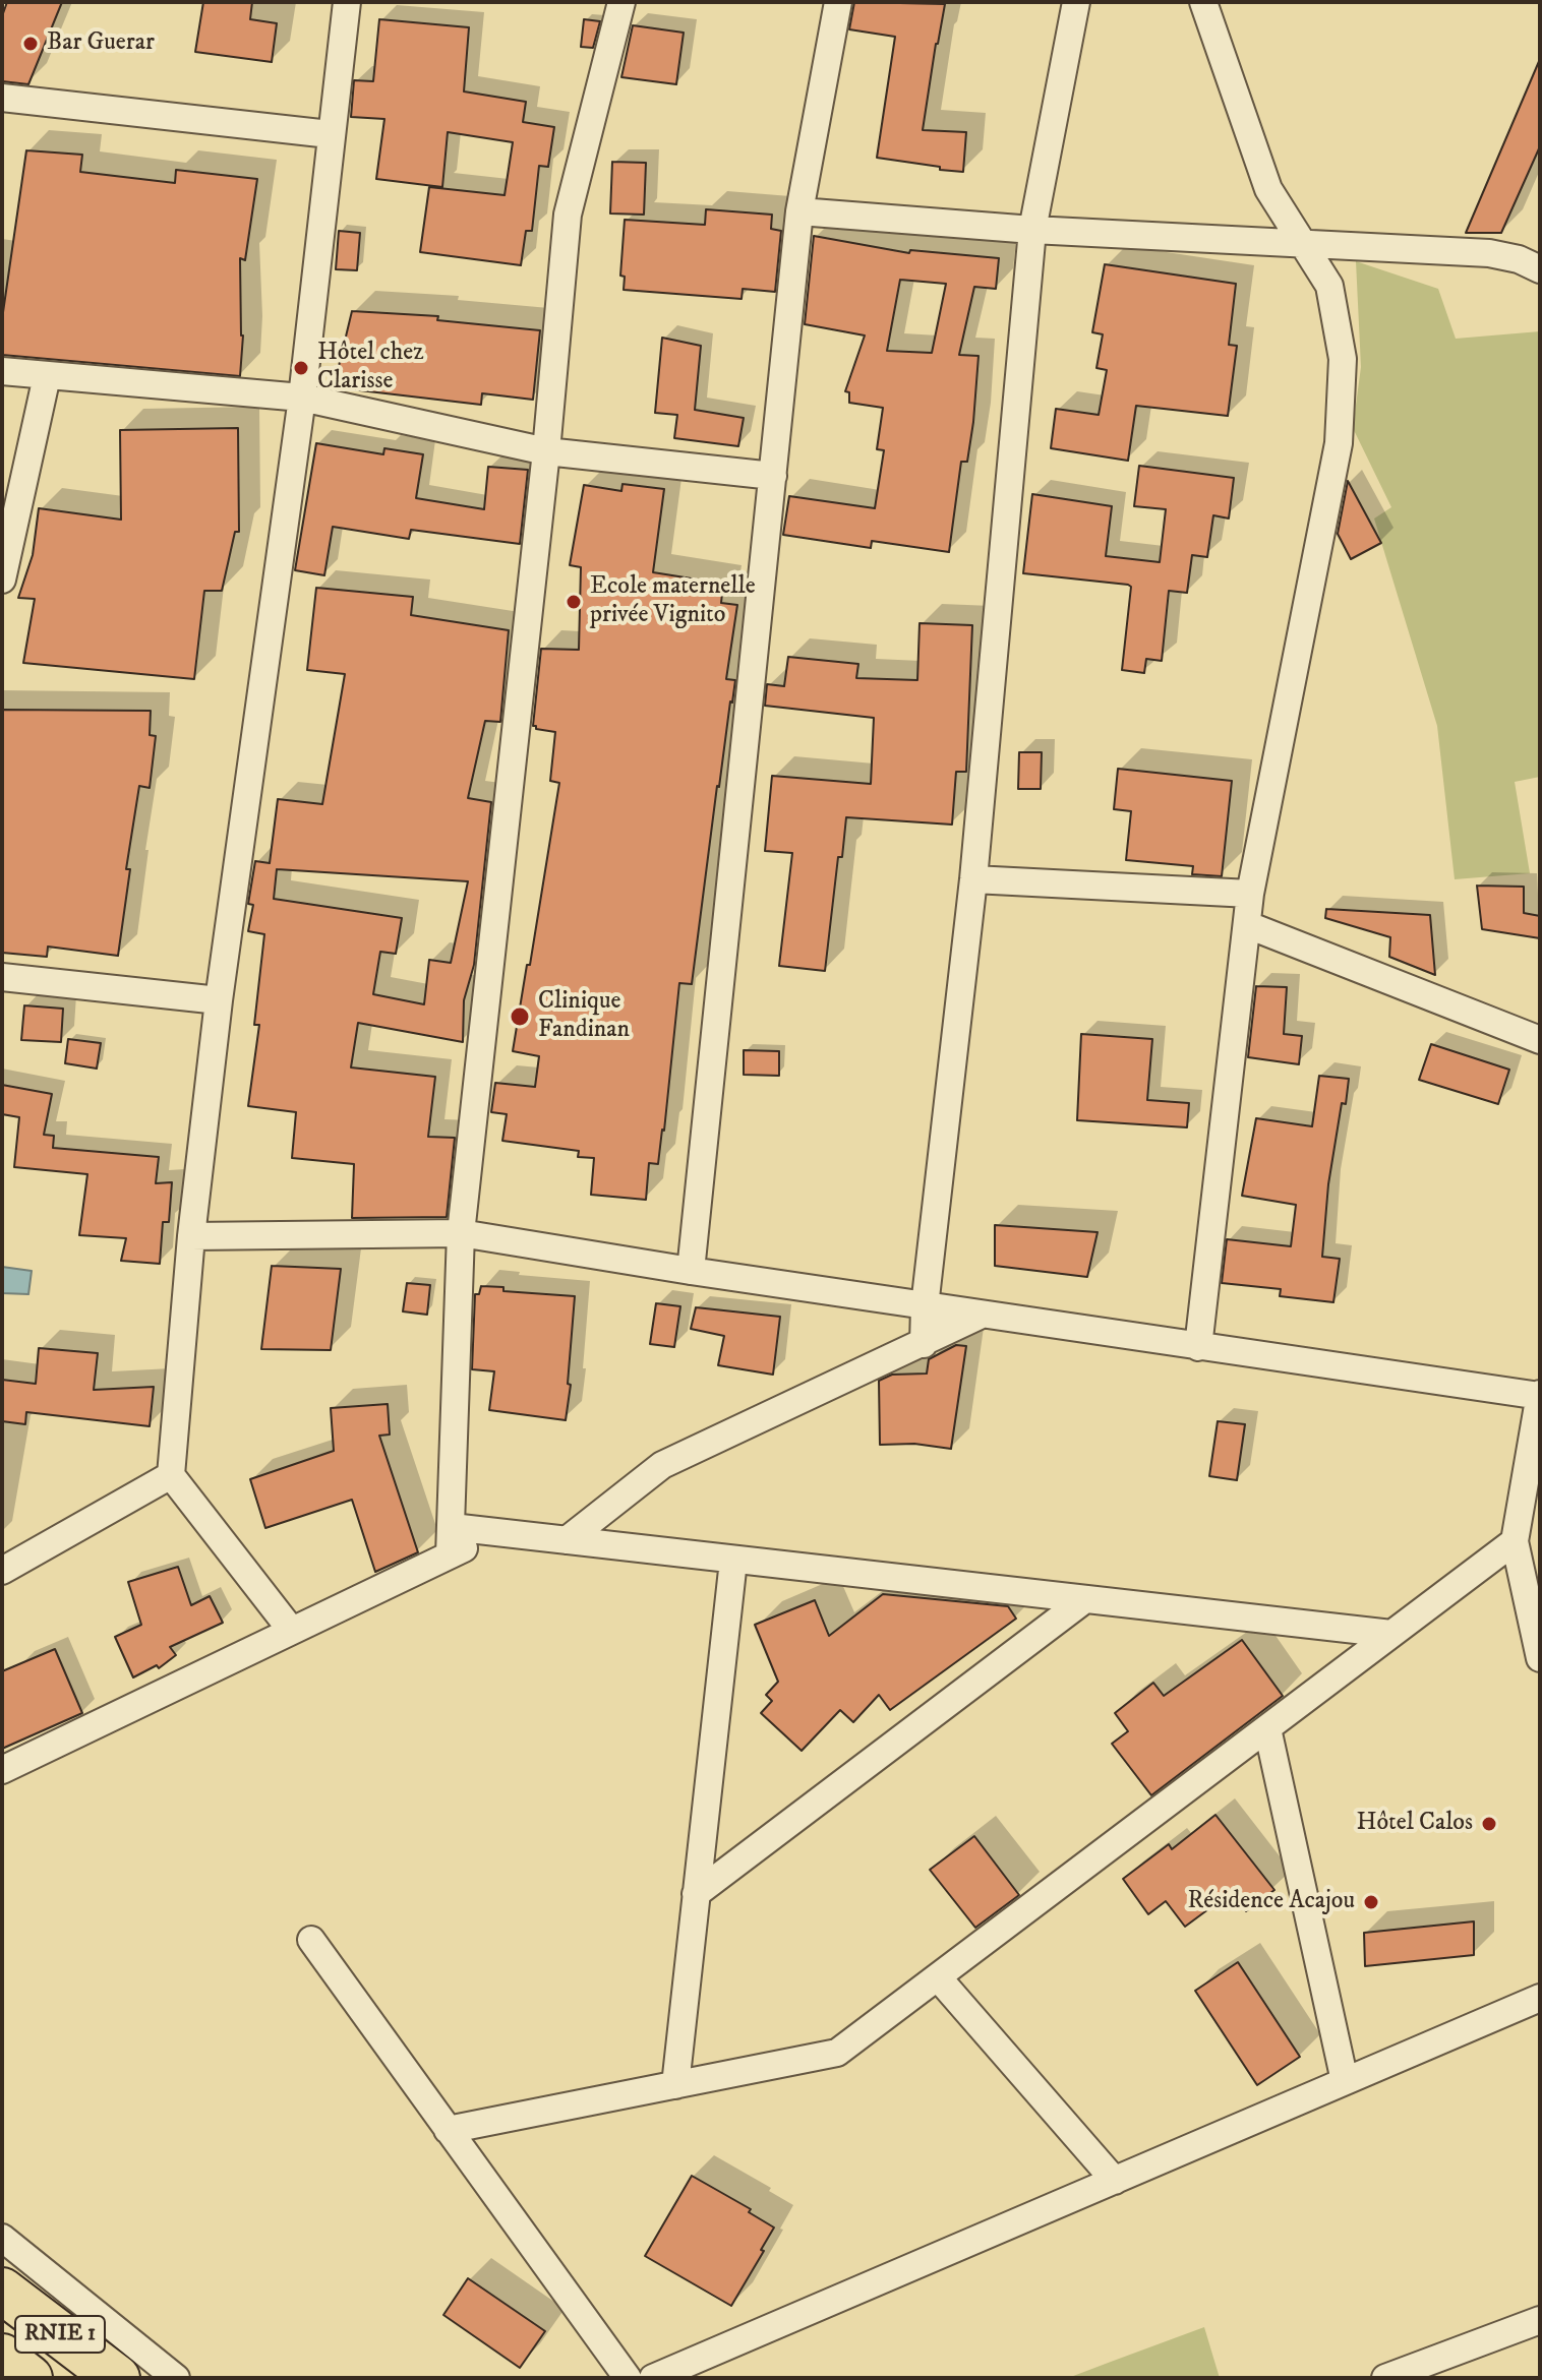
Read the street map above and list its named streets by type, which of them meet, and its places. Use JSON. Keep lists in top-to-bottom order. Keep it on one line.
{"streets":{"highway":["RNIE 1"]},"places":["Bar Guerar","Hôtel chez Clarisse","Ecole maternelle privée Vignito","Clinique Fandinan","Hôtel Calos","Résidence Acajou"]}
